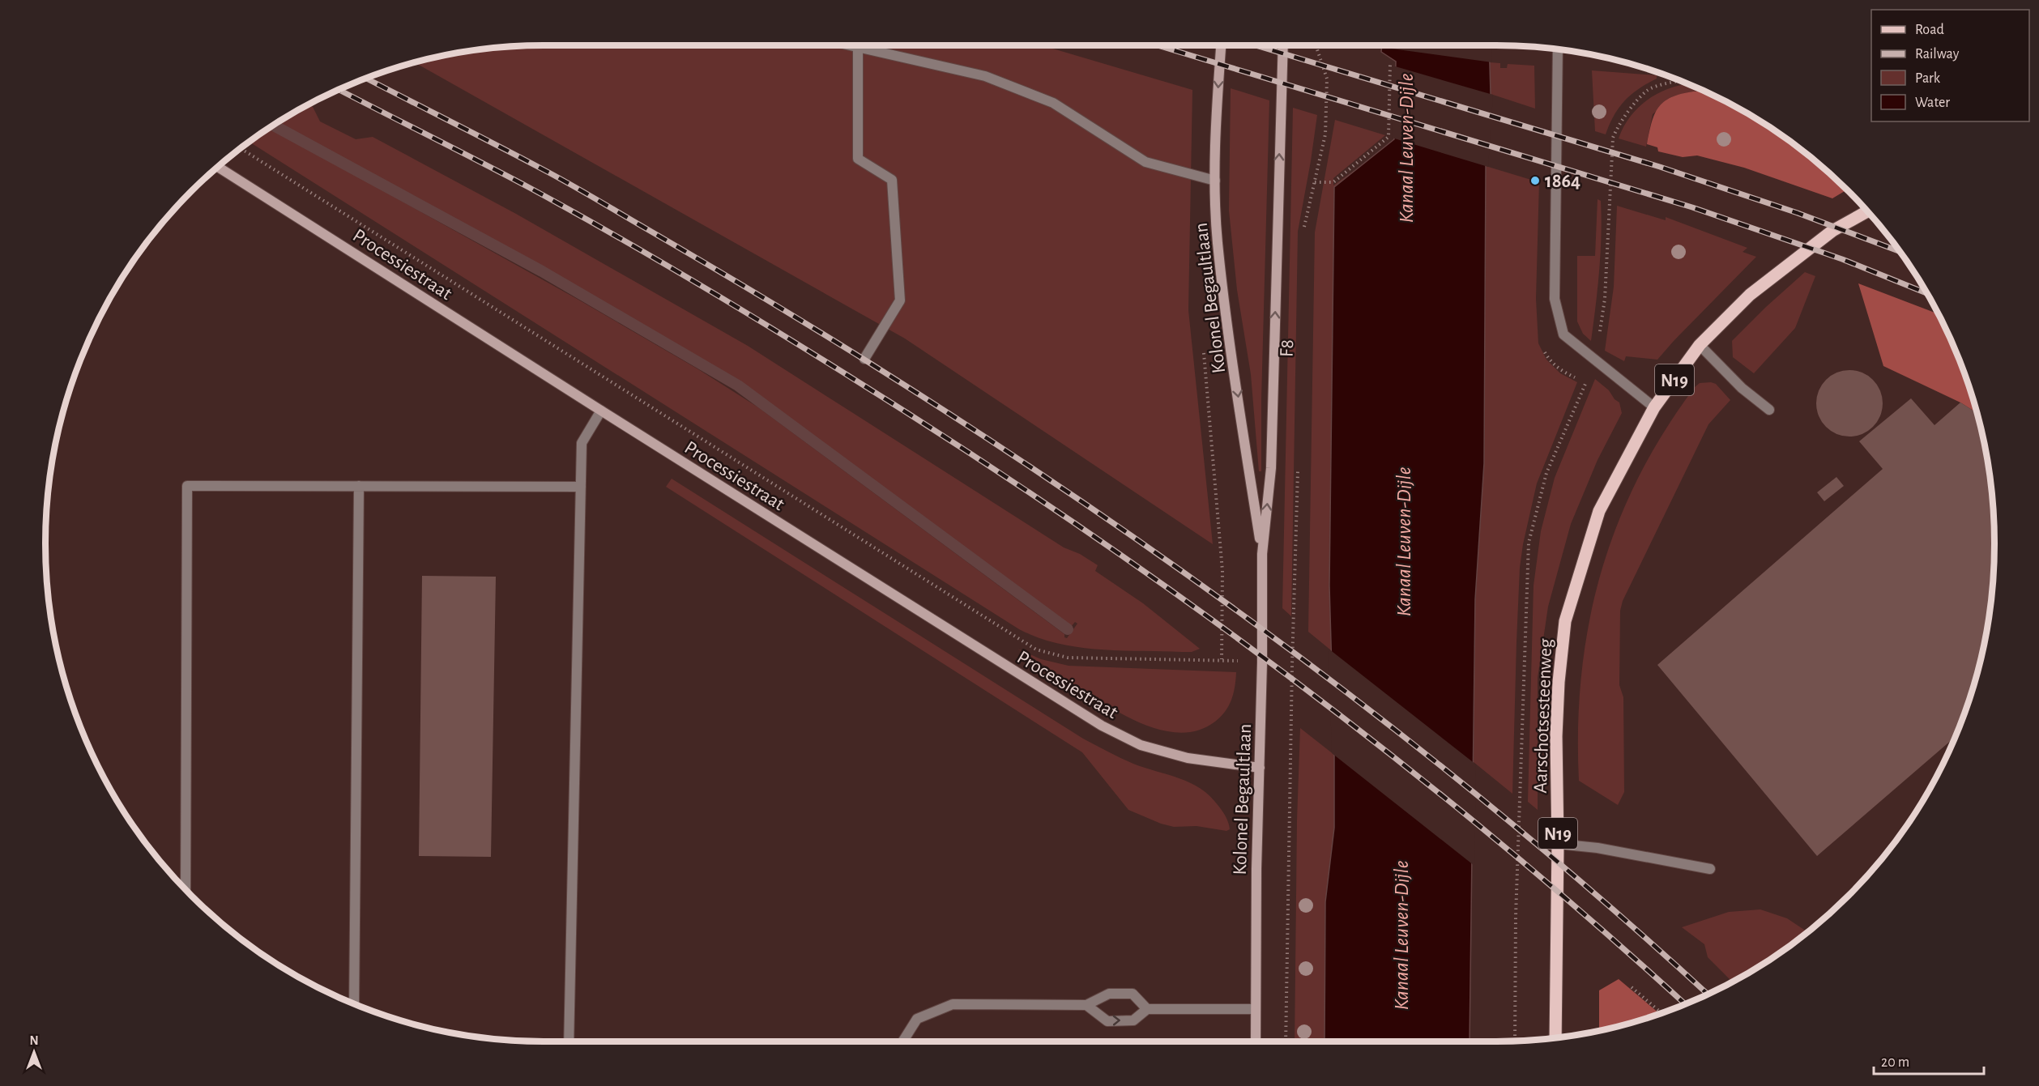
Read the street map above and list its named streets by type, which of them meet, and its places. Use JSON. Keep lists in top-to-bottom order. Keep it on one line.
{"streets":{"main road":["N19","Aarschotsesteenweg"],"street":["Processiestraat","Kolonel Begaultlaan"]},"crossings":[["Processiestraat","Kolonel Begaultlaan"]],"water":["Kanaal Leuven-Dijle"],"places":["1864"],"legend":["Road","Railway","Park","Water"],"scale_bar":"20 m","north":"top"}
